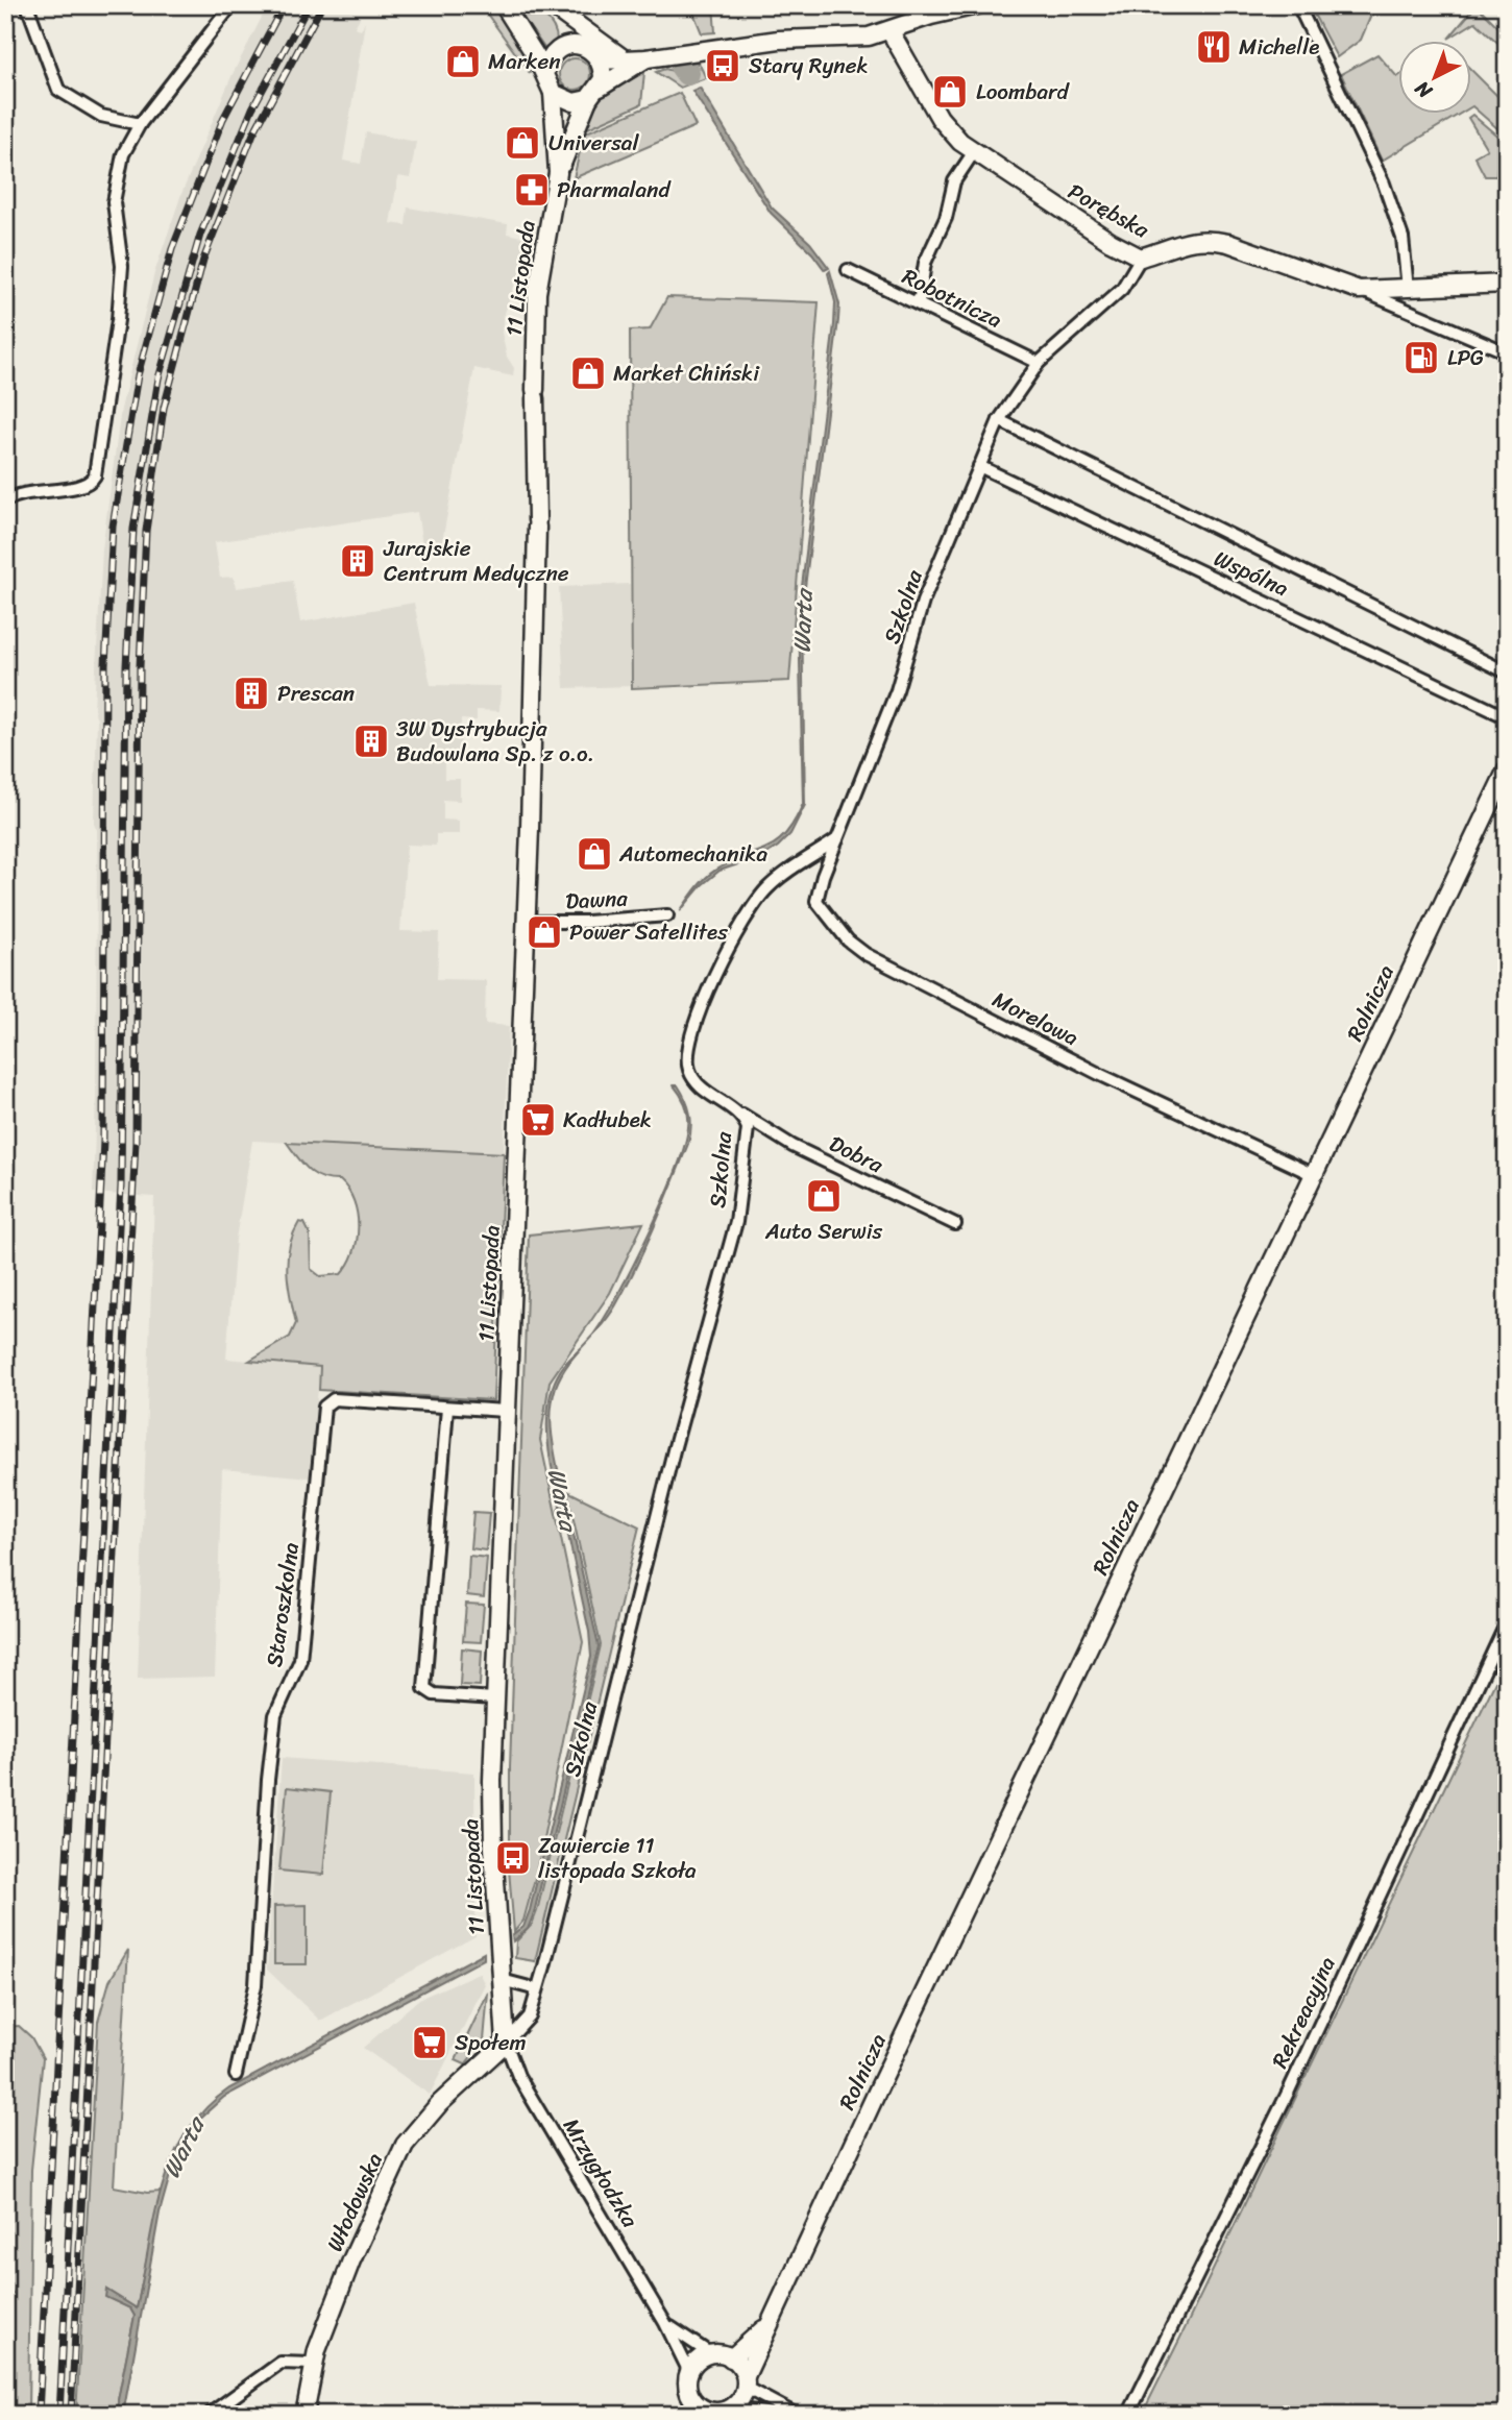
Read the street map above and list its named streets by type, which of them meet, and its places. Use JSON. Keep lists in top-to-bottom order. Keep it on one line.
{"streets":{"street":["Porębska","11 Listopada","Robotnicza","Wspólna","Szkolna","Dawna","Rolnicza","Morelowa","Dobra","Staroszkolna","Rekreacyjna","Mrzygłodzka","Włodowska"]},"crossings":[["Porębska","Szkolna"],["11 Listopada","Szkolna"],["11 Listopada","Dawna"],["11 Listopada","Staroszkolna"],["11 Listopada","Mrzygłodzka"],["11 Listopada","Włodowska"],["Robotnicza","Szkolna"],["Wspólna","Szkolna"],["Szkolna","Morelowa"],["Szkolna","Dobra"],["Szkolna","Mrzygłodzka"],["Szkolna","Włodowska"],["Rolnicza","Morelowa"],["Rolnicza","Mrzygłodzka"],["Mrzygłodzka","Włodowska"]],"water":["Warta"],"places":{"restaurant":["Michelle"],"shop":["Marken","Loombard","Universal","Market Chiński","Automechanika","Power Satellites","Auto Serwis"],"bus stop":["Stary Rynek","Zawiercie 11 listopada Szkoła"],"pharmacy":["Pharmaland"],"fuel station":["LPG"],"building":["Jurajskie Centrum Medyczne","Prescan","3W Dystrybucja Budowlana Sp. z o.o."],"supermarket":["Kadłubek","Społem"]},"north":"bottom left"}
